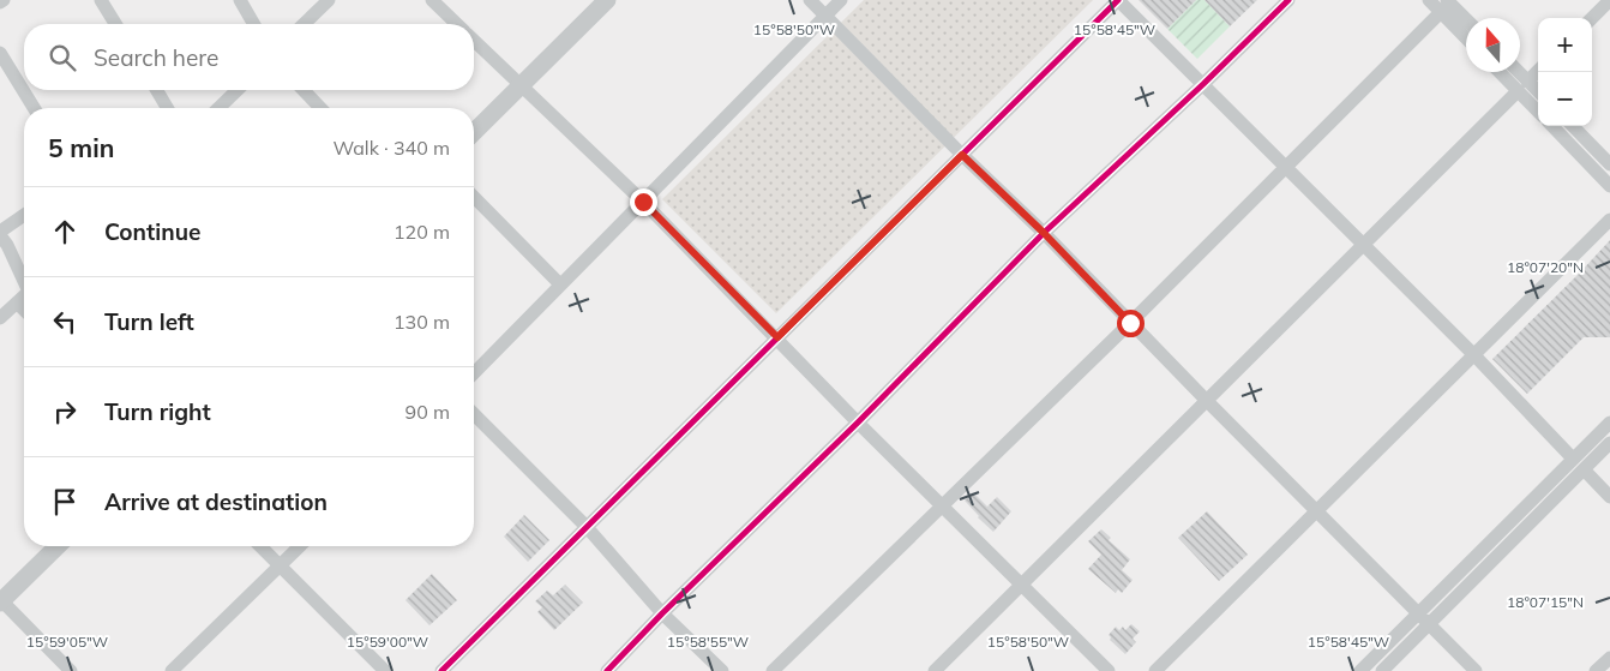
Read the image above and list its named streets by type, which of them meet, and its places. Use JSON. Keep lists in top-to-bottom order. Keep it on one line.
{"north":"top","page":{"map_buttons":["+","−"],"search":"Search here","heading":["5 min","Walk · 340 m"],"list":[["Continue","120 m"],["Turn left","130 m"],["Turn right","90 m"],"Arrive at destination"]},"coordinates":["15°58'50\"W","15°58'45\"W","18°07'20\"N","18°07'15\"N","15°59'05\"W","15°59'00\"W","15°58'55\"W"]}
